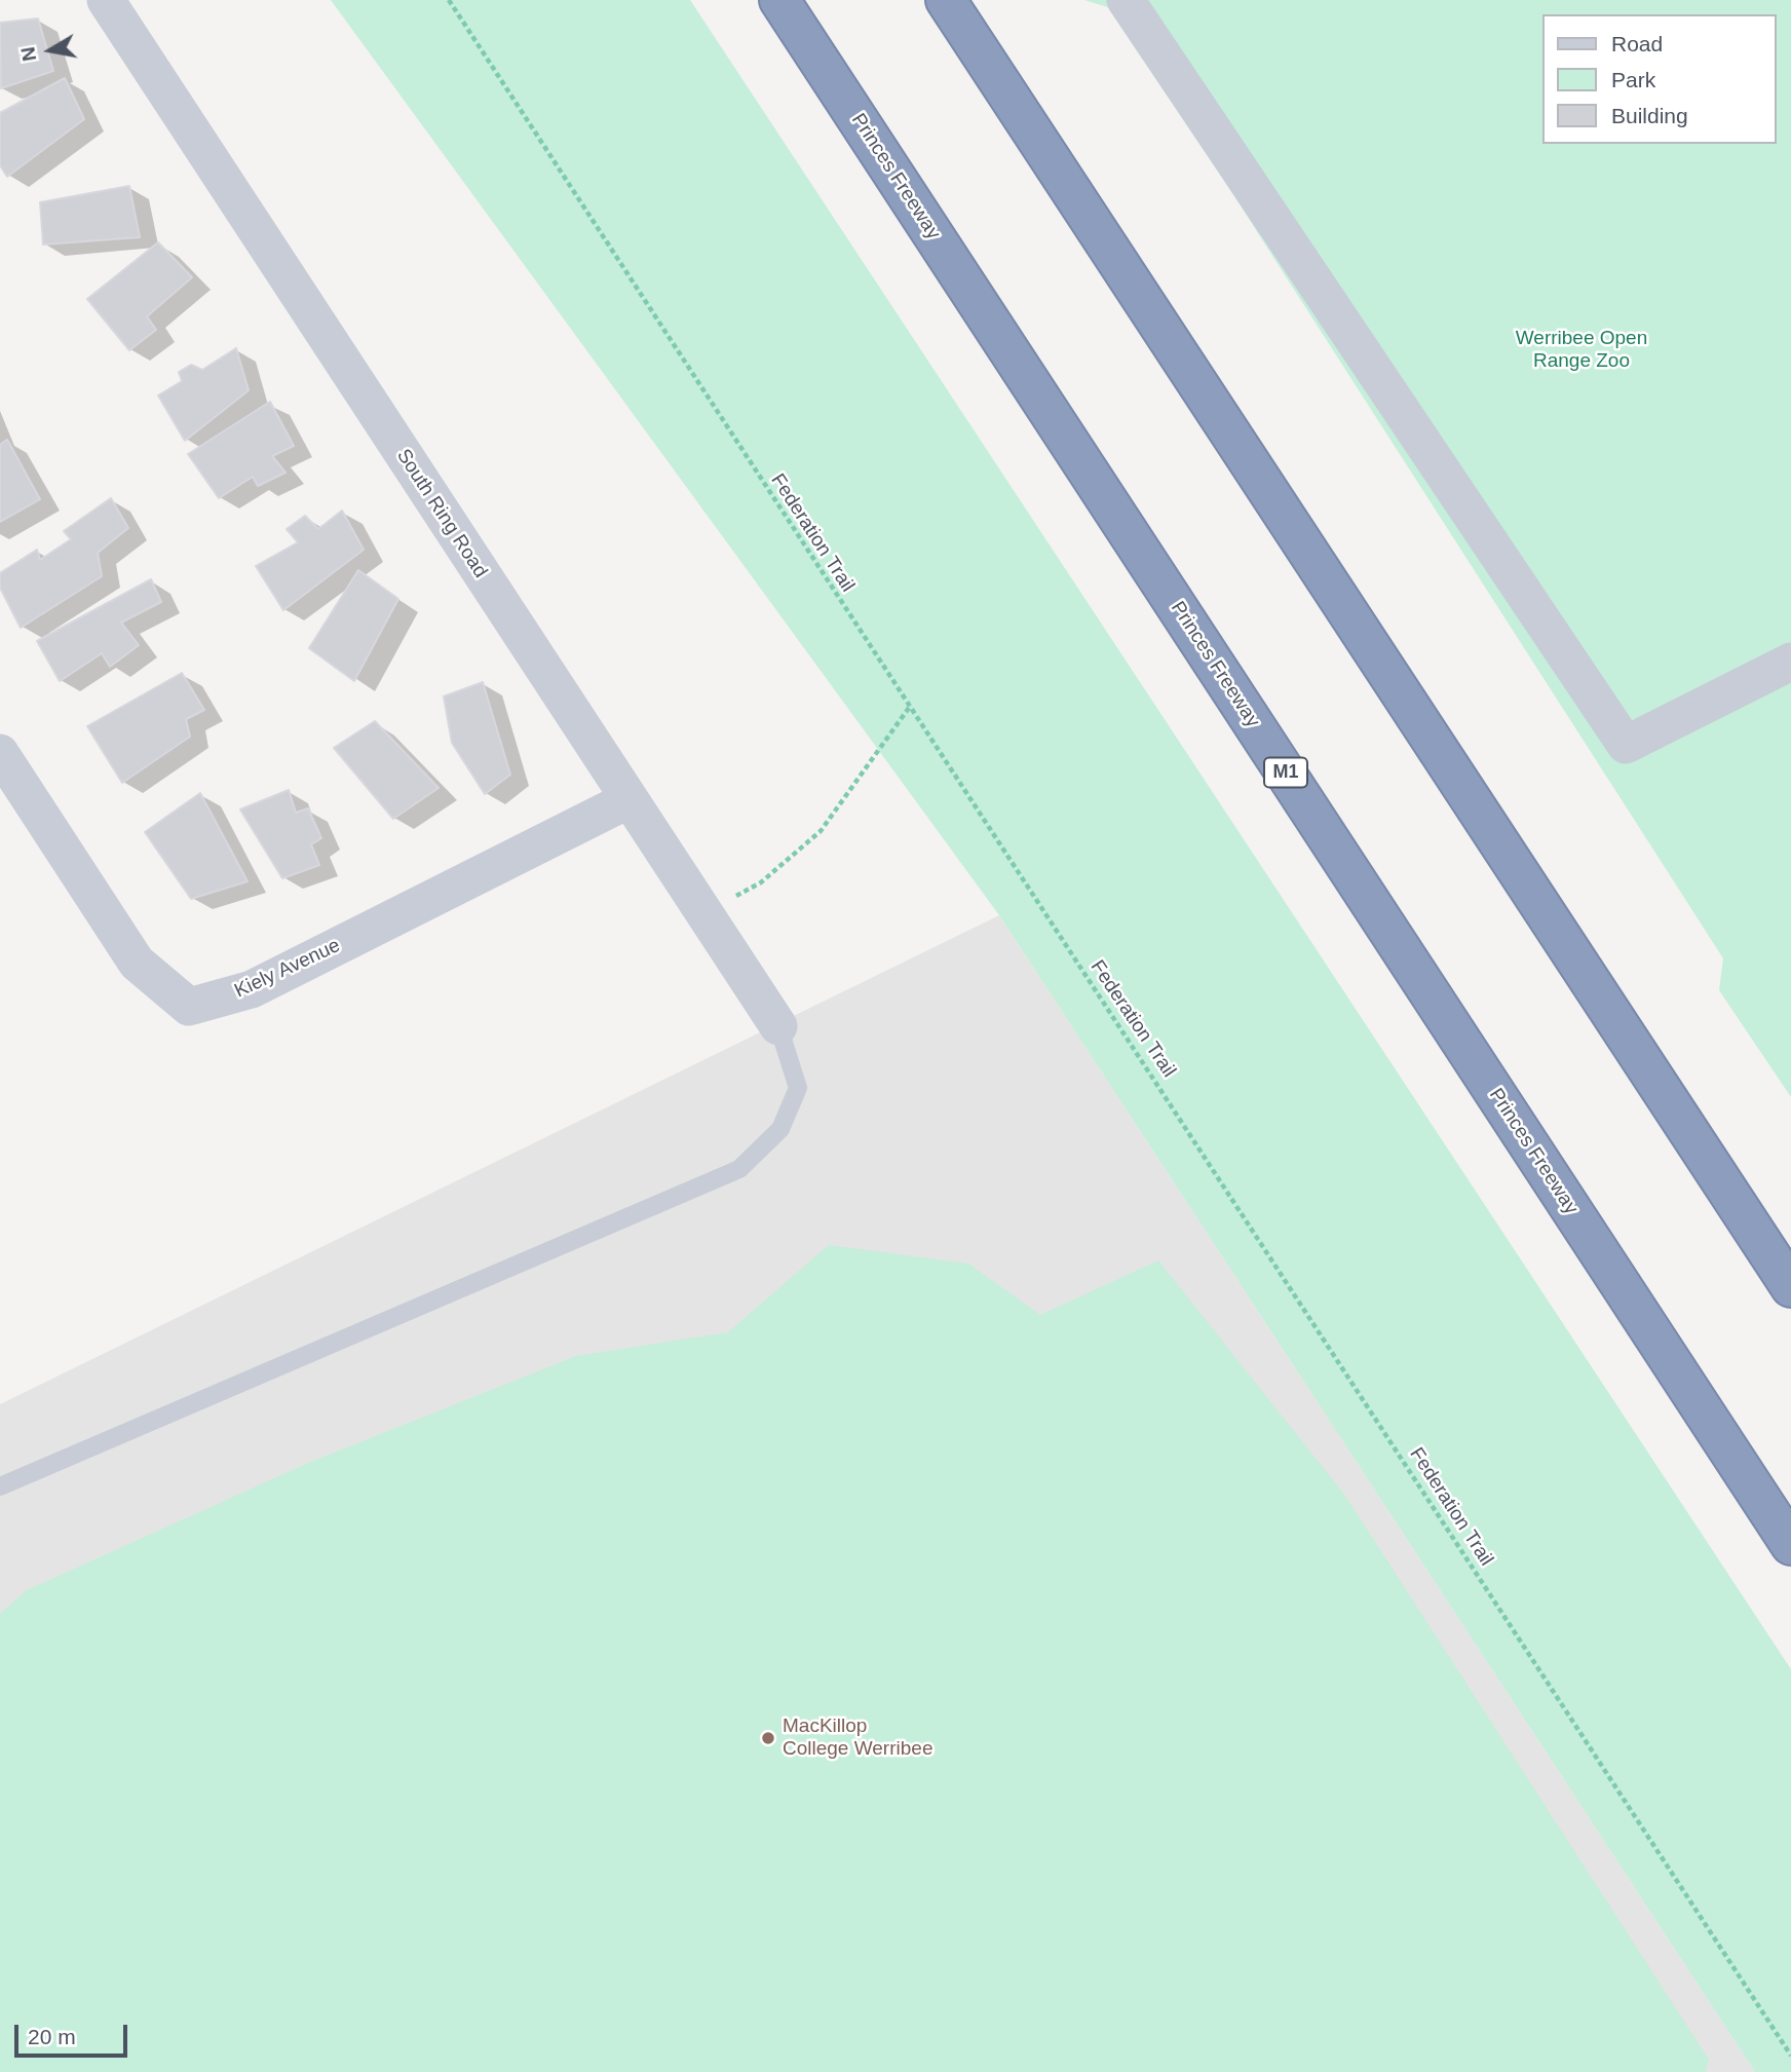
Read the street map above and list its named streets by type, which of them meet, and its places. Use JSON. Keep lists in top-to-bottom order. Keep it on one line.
{"streets":{"highway":["Princes Freeway","M1"],"street":["South Ring Road","Kiely Avenue"],"path":["Federation Trail"]},"crossings":[["South Ring Road","Kiely Avenue"]],"parks":["Werribee Open Range Zoo"],"places":["MacKillop College Werribee"],"legend":["Road","Park","Building"],"scale_bar":"20 m","north":"left"}
